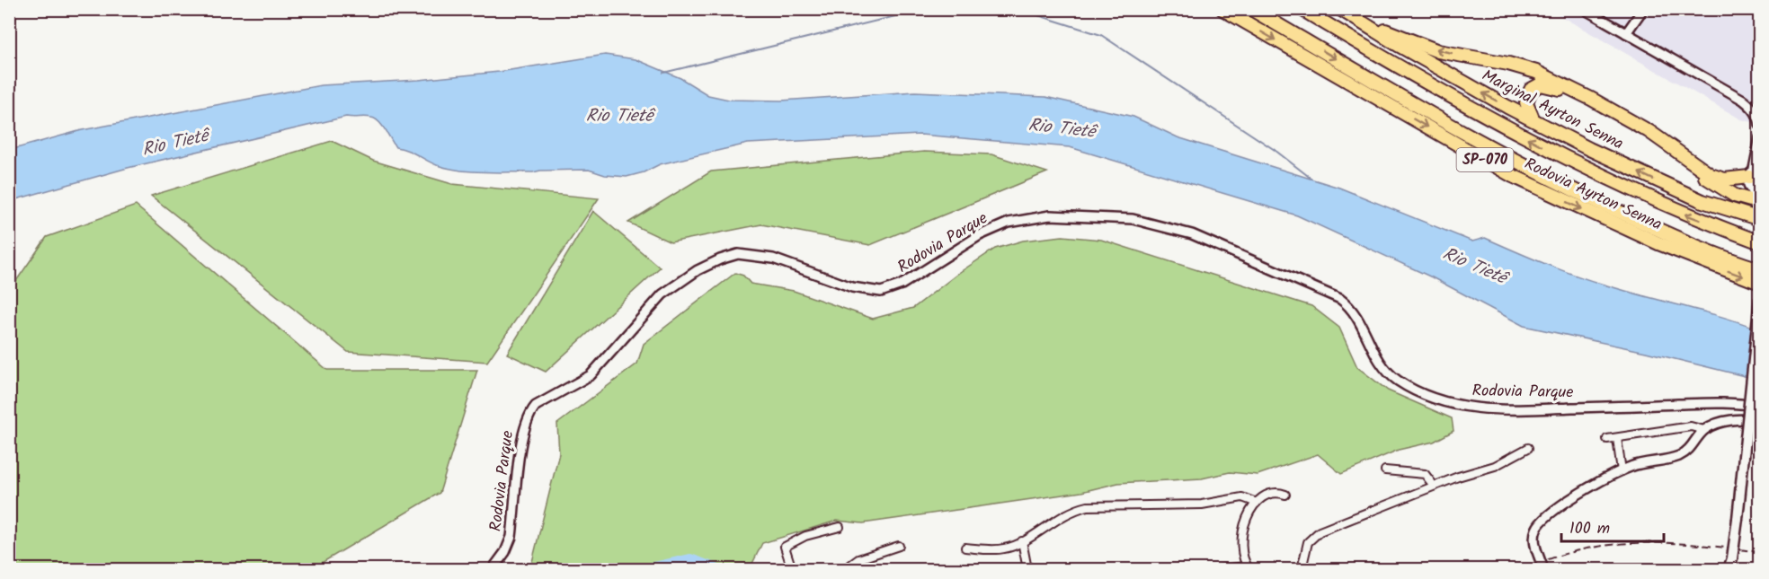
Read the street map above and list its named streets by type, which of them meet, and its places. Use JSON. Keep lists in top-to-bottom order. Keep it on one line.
{"streets":{"highway":["Marginal Ayrton Senna","SP-070","Rodovia Ayrton Senna"],"street":["Rodovia Parque"]},"water":["Rio Tietê"],"scale_bar":"100 m"}
